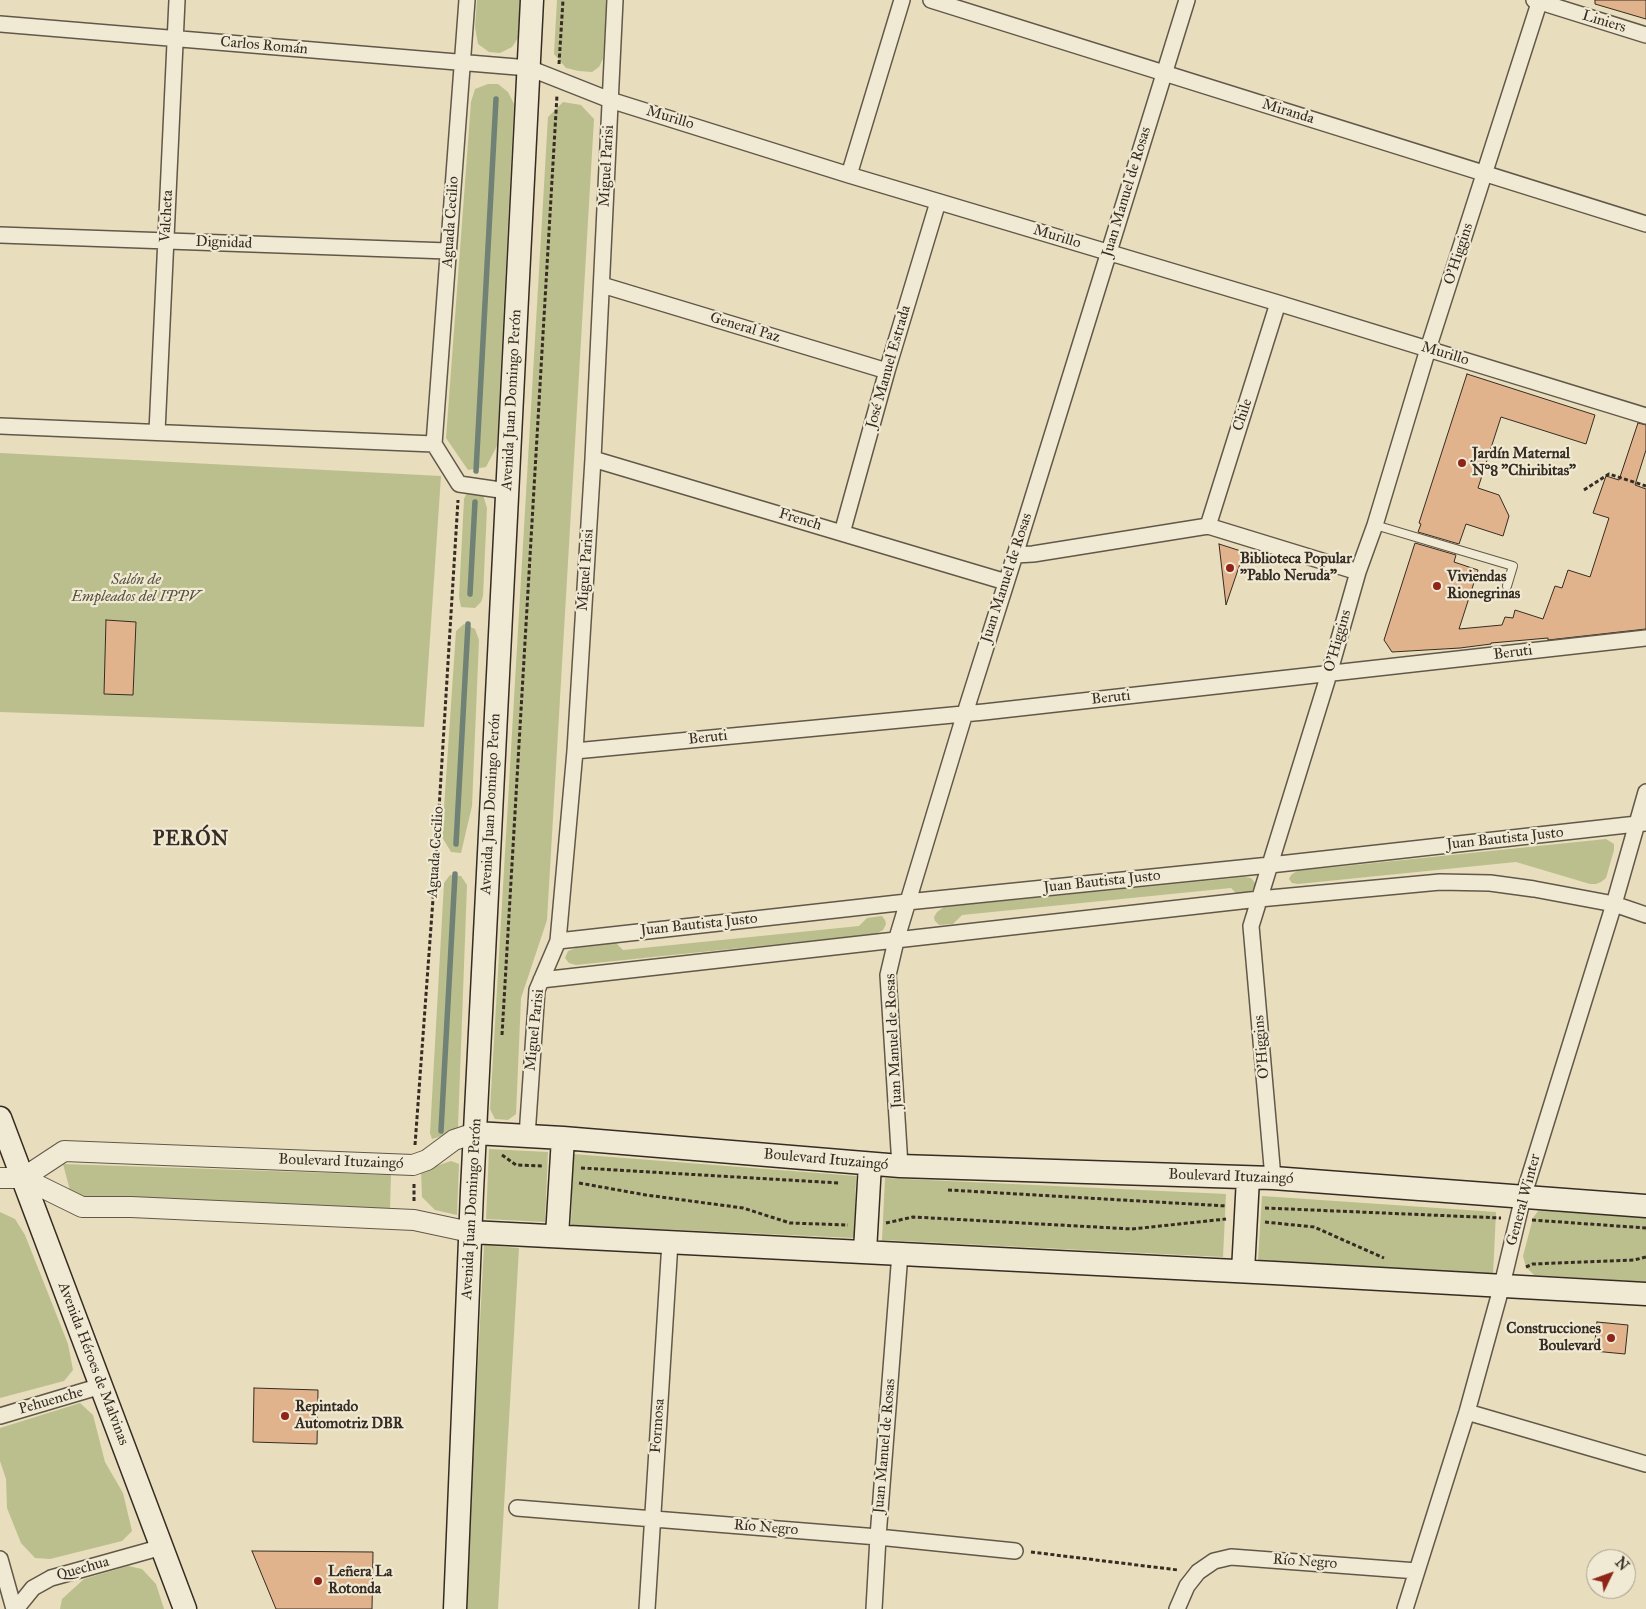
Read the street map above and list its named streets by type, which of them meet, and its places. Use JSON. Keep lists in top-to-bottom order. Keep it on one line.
{"streets":{"main road":["Avenida Juan Domingo Perón","Boulevard Ituzaingó","Avenida Héroes de Malvinas"],"street":["Liniers","Carlos Román","Miranda","Murillo","Miguel Parisi","Juan Manuel de Rosas","Valcheta","Aguada Cecilio","Dignidad","O'Higgins","General Paz","José Manuel Estrada","Chile","French","Beruti","Juan Bautista Justo","General Winter","Pehuenche","Formosa","Río Negro","Quechua"]},"crossings":[["Liniers","O'Higgins"],["Carlos Román","Murillo"],["Carlos Román","Valcheta"],["Carlos Román","Aguada Cecilio"],["Carlos Román","Avenida Juan Domingo Perón"],["Miranda","Juan Manuel de Rosas"],["Miranda","O'Higgins"],["Murillo","Miguel Parisi"],["Murillo","Juan Manuel de Rosas"],["Murillo","O'Higgins"],["Murillo","José Manuel Estrada"],["Murillo","Avenida Juan Domingo Perón"],["Murillo","Chile"],["Miguel Parisi","General Paz"],["Miguel Parisi","French"],["Miguel Parisi","Beruti"],["Miguel Parisi","Juan Bautista Justo"],["Miguel Parisi","Boulevard Ituzaingó"],["Juan Manuel de Rosas","French"],["Juan Manuel de Rosas","Beruti"],["Juan Manuel de Rosas","Juan Bautista Justo"],["Juan Manuel de Rosas","Boulevard Ituzaingó"],["Juan Manuel de Rosas","Río Negro"],["Valcheta","Dignidad"],["Aguada Cecilio","Dignidad"],["Aguada Cecilio","Boulevard Ituzaingó"],["O'Higgins","Beruti"],["O'Higgins","Juan Bautista Justo"],["O'Higgins","Boulevard Ituzaingó"],["General Paz","José Manuel Estrada"],["José Manuel Estrada","French"],["Avenida Juan Domingo Perón","Boulevard Ituzaingó"],["Juan Bautista Justo","General Winter"],["Boulevard Ituzaingó","General Winter"],["Boulevard Ituzaingó","Avenida Héroes de Malvinas"],["General Winter","Río Negro"],["Avenida Héroes de Malvinas","Pehuenche"],["Avenida Héroes de Malvinas","Quechua"],["Formosa","Río Negro"]],"districts":["PERÓN"],"parks":["Salón de Empleados del IPPV"],"places":["Jardín Maternal N°8 \"Chiribitas\"","Biblioteca Popular \"Pablo Neruda\"","Viviendas Rionegrinas","Construcciones Boulevard","Repintado Automotriz DBR","Leñera La Rotonda"],"north":"top right"}
